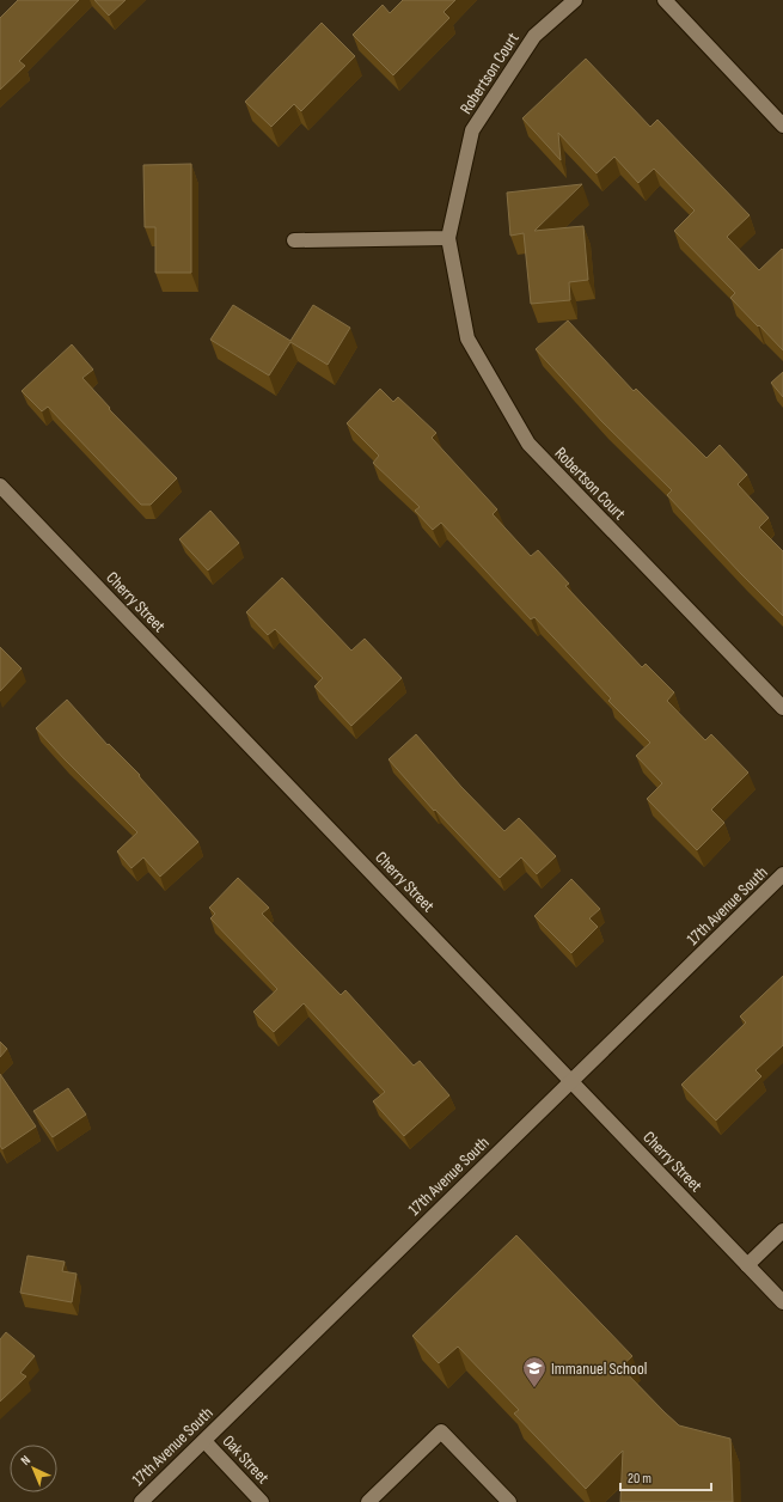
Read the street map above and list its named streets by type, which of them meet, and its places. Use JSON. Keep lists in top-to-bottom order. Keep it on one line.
{"streets":{"street":["Robertson Court","Cherry Street","17th Avenue South","Oak Street"]},"crossings":[["Cherry Street","17th Avenue South"],["17th Avenue South","Oak Street"]],"places":{"school or university":["Immanuel School"]},"scale_bar":"20 m","north":"top left"}
